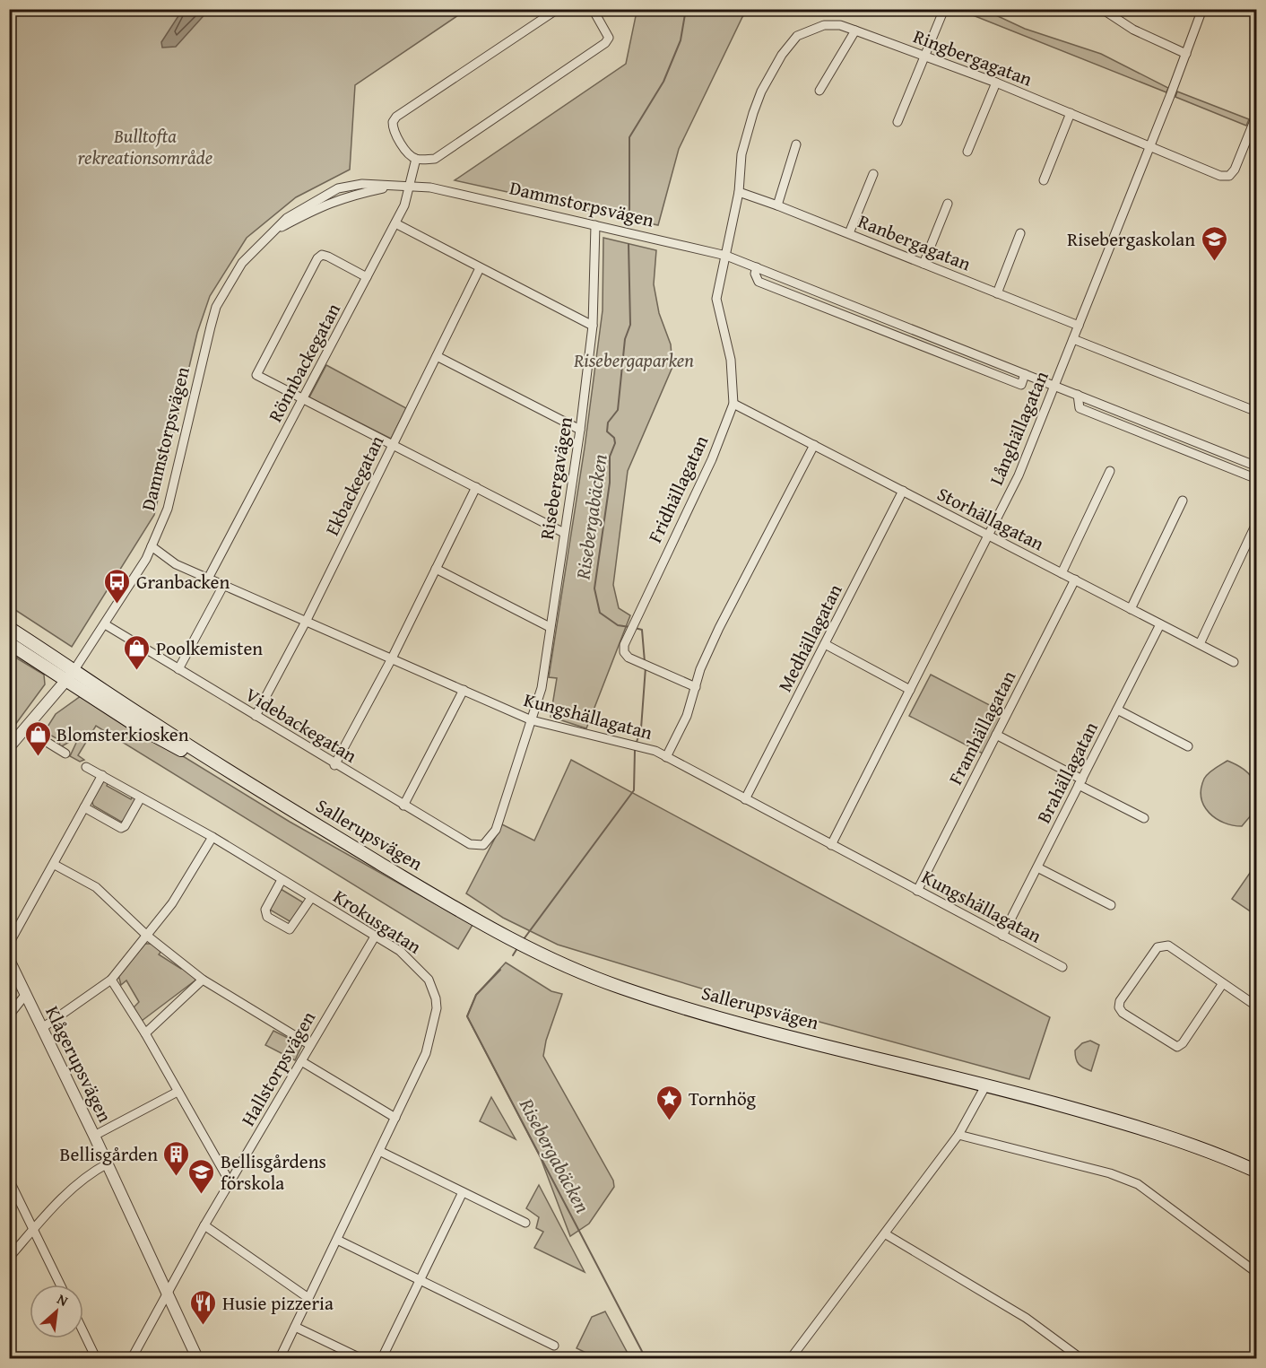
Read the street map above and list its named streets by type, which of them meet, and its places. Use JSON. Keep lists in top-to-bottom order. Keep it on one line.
{"streets":{"main road":["Sallerupsvägen"],"street":["Ringbergagatan","Dammstorpsvägen","Ranbergagatan","Rönnbackegatan","Långhällagatan","Risebergavägen","Ekbackegatan","Fridhällagatan","Storhällagatan","Medhällagatan","Kungshällagatan","Videbackegatan","Framhällagatan","Brahällagatan","Krokusgatan","Klågerupsvägen","Hallstorpsvägen"]},"crossings":[["Ringbergagatan","Dammstorpsvägen"],["Ringbergagatan","Ranbergagatan"],["Ringbergagatan","Långhällagatan"],["Ringbergagatan","Fridhällagatan"],["Dammstorpsvägen","Rönnbackegatan"],["Dammstorpsvägen","Långhällagatan"],["Dammstorpsvägen","Risebergavägen"],["Dammstorpsvägen","Fridhällagatan"],["Dammstorpsvägen","Kungshällagatan"],["Dammstorpsvägen","Videbackegatan"],["Dammstorpsvägen","Sallerupsvägen"],["Ranbergagatan","Långhällagatan"],["Rönnbackegatan","Kungshällagatan"],["Långhällagatan","Storhällagatan"],["Långhällagatan","Kungshällagatan"],["Risebergavägen","Kungshällagatan"],["Risebergavägen","Videbackegatan"],["Ekbackegatan","Kungshällagatan"],["Ekbackegatan","Videbackegatan"],["Fridhällagatan","Storhällagatan"],["Storhällagatan","Medhällagatan"],["Storhällagatan","Framhällagatan"],["Storhällagatan","Brahällagatan"],["Medhällagatan","Kungshällagatan"],["Kungshällagatan","Framhällagatan"],["Kungshällagatan","Brahällagatan"],["Krokusgatan","Hallstorpsvägen"],["Klågerupsvägen","Hallstorpsvägen"]],"water":["Risebergabäcken"],"parks":["Bulltofta rekreationsområde","Risebergaparken"],"places":{"school or university":["Risebergaskolan","Bellisgårdens förskola"],"bus stop":["Granbacken"],"shop":["Poolkemisten","Blomsterkiosken"],"place":["Tornhög"],"building":["Bellisgården"],"restaurant":["Husie pizzeria"]},"north":"top right"}
